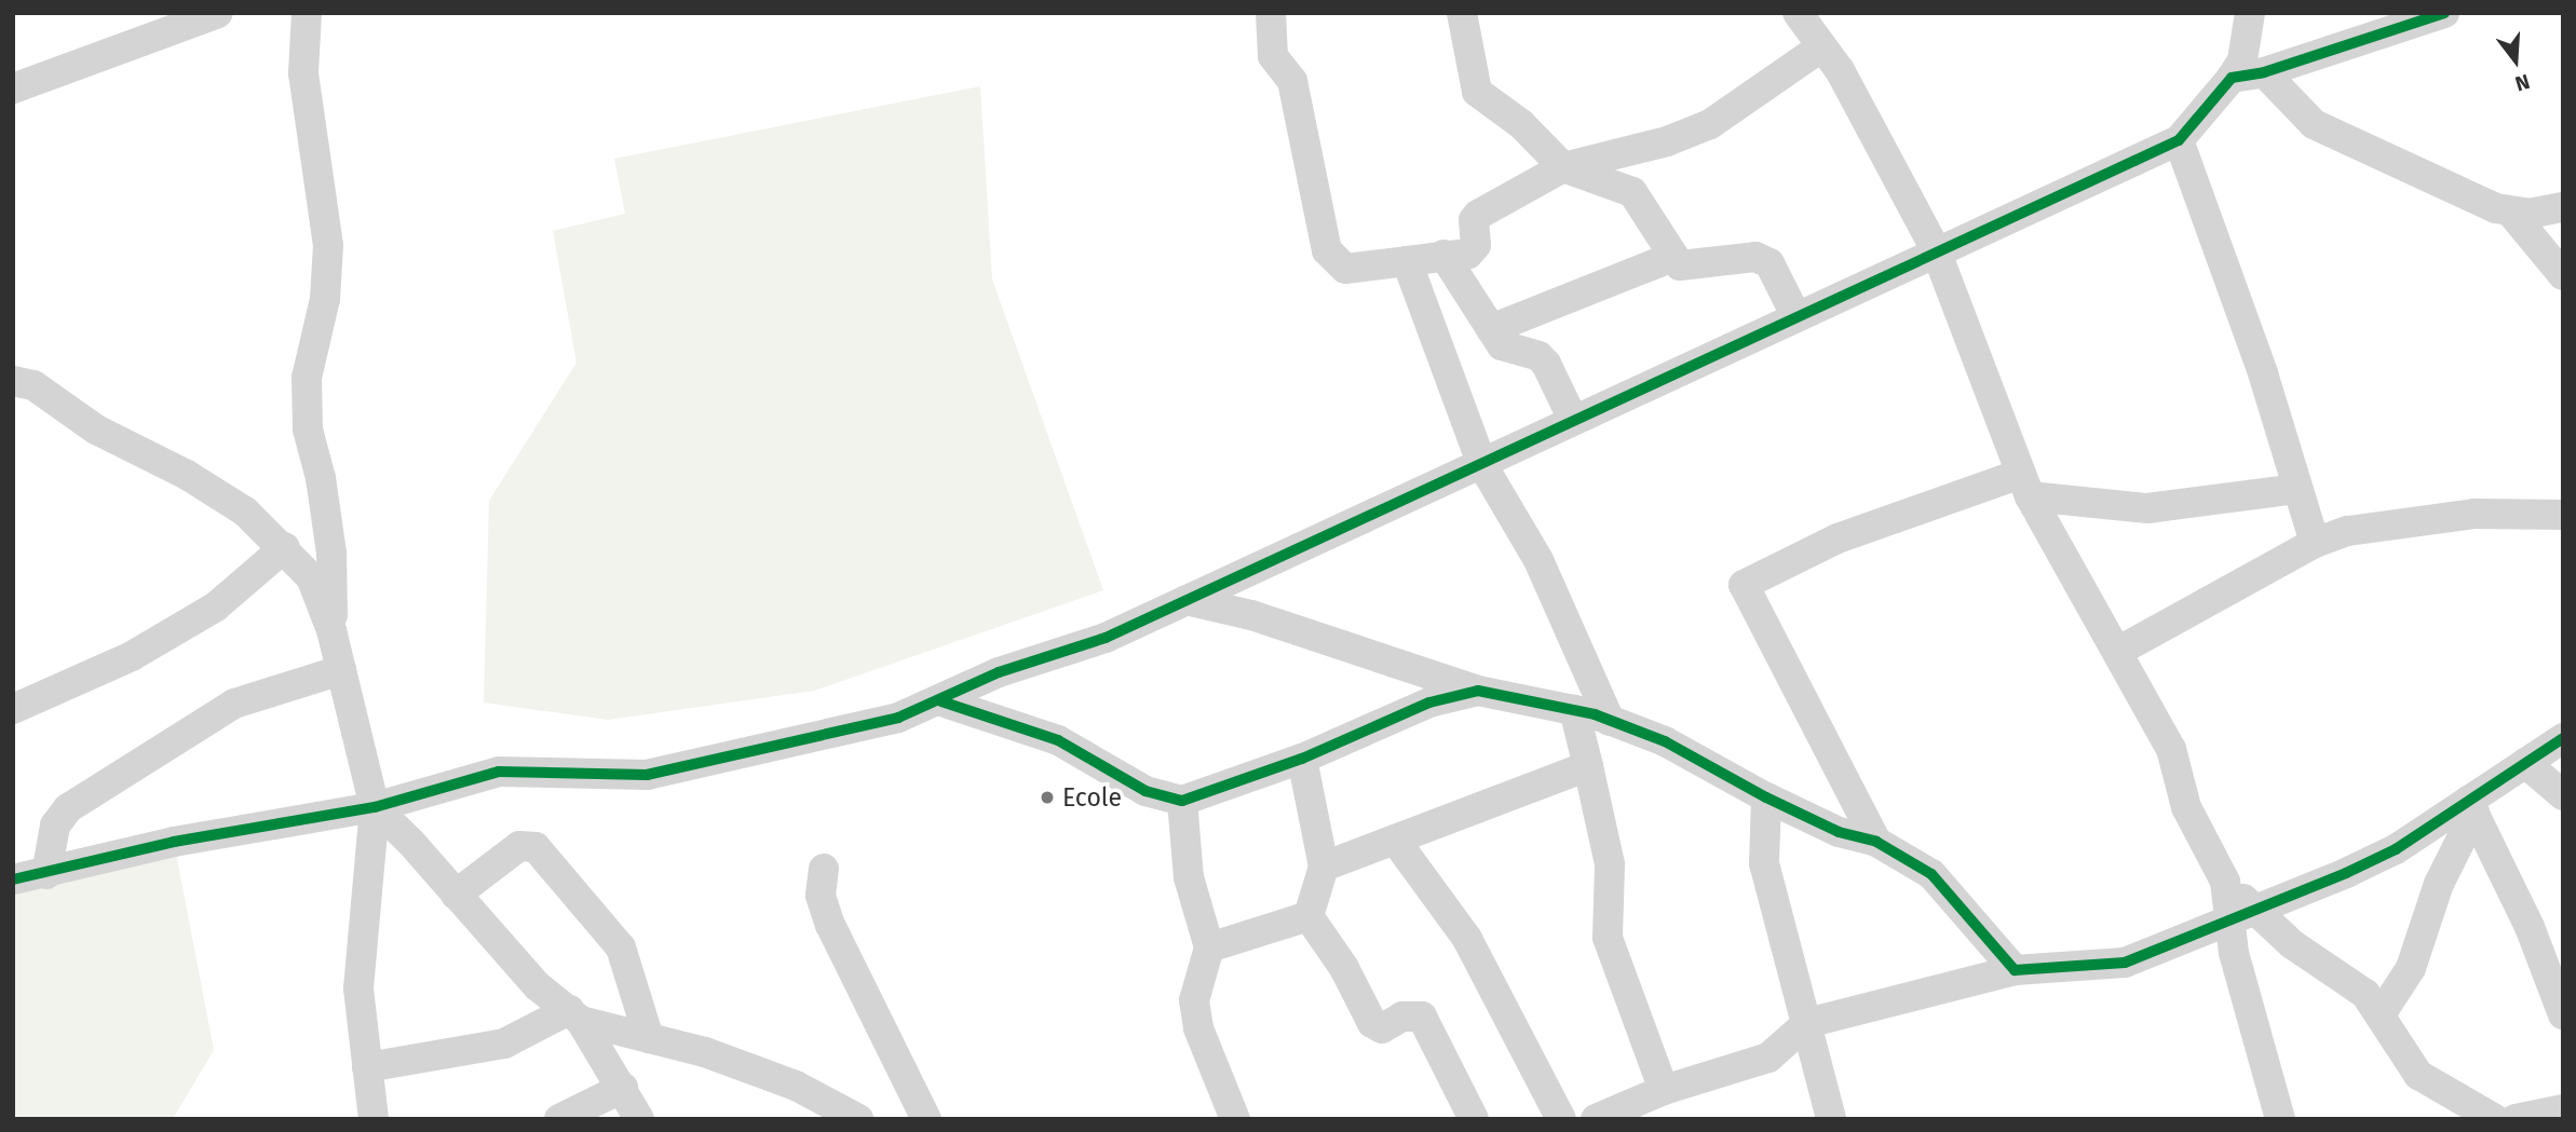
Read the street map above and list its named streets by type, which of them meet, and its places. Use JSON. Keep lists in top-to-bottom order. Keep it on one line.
{"places":["Ecole"],"north":"bottom"}
